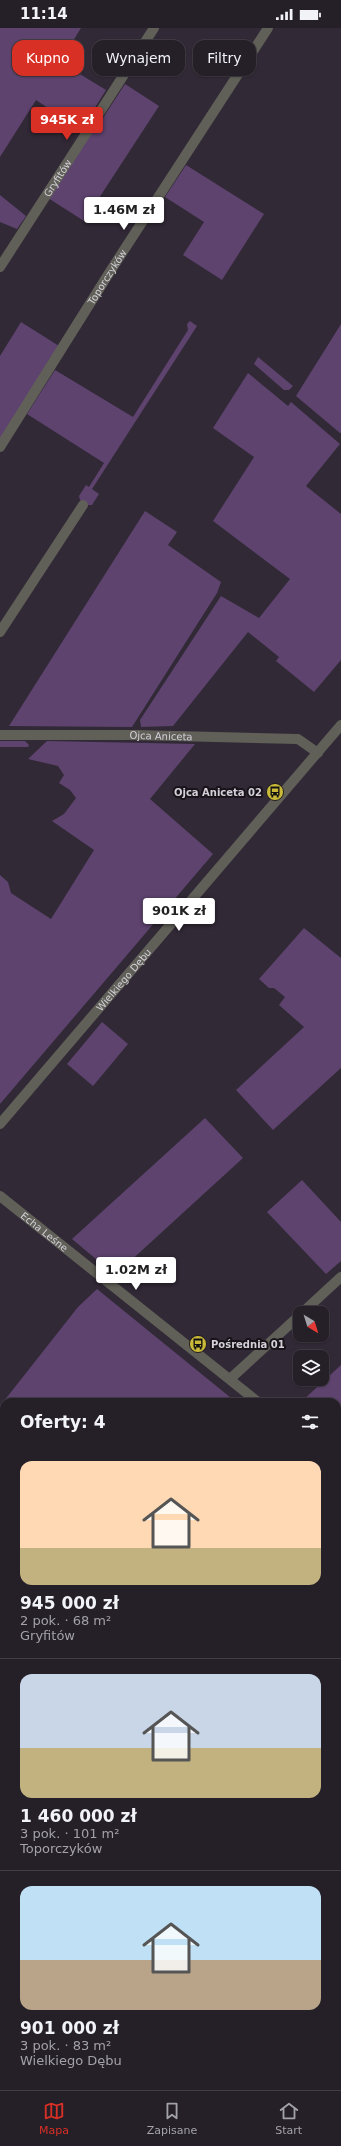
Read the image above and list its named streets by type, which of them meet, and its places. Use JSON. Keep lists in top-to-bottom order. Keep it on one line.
{"streets":{"street":["Gryfitów","Toporczyków","Ojca Aniceta","Wielkiego Dębu","Echa Leśne"]},"crossings":[["Ojca Aniceta","Wielkiego Dębu"]],"places":{"bus stop":["Ojca Aniceta 02","Pośrednia 01"]},"north":"bottom right","page":{"status":"11:14","chip":["Kupno","Wynajem","Filtry"],"price":["945K zł","1.46M zł","901K zł","1.02M zł"],"heading":"Oferty: 4","list":[{"name":"945 000 zł","note":"2 pok. · 68 m² · Gryfitów"},{"name":"1 460 000 zł","note":"3 pok. · 101 m² · Toporczyków"},{"name":"901 000 zł","note":"3 pok. · 83 m² · Wielkiego Dębu"}],"tabs":["Mapa","Zapisane","Start"]}}
